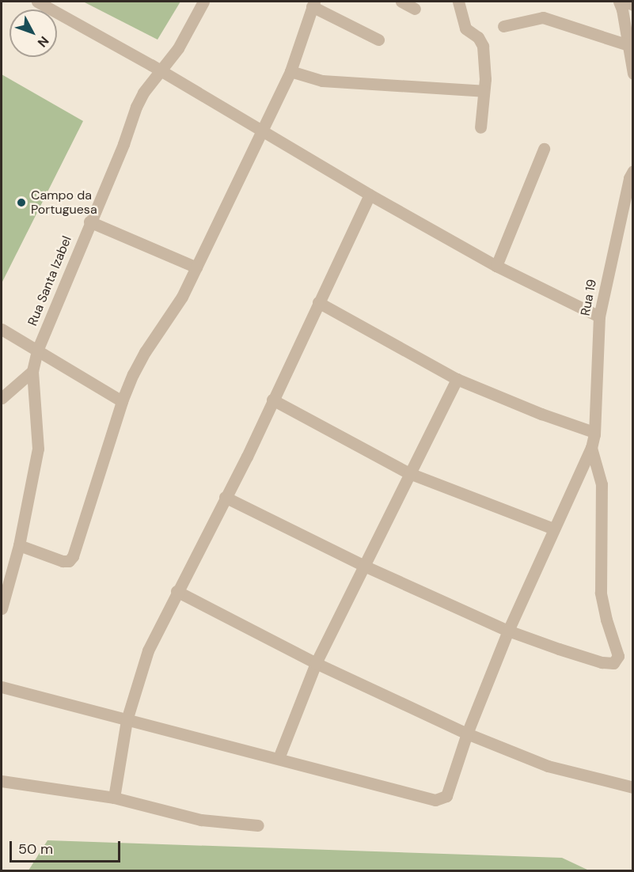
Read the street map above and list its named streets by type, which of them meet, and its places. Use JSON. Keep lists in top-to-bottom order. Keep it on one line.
{"streets":{"street":["Rua Santa Izabel","Rua 19"]},"places":["Campo da Portuguesa"],"scale_bar":"50 m","north":"bottom right"}
